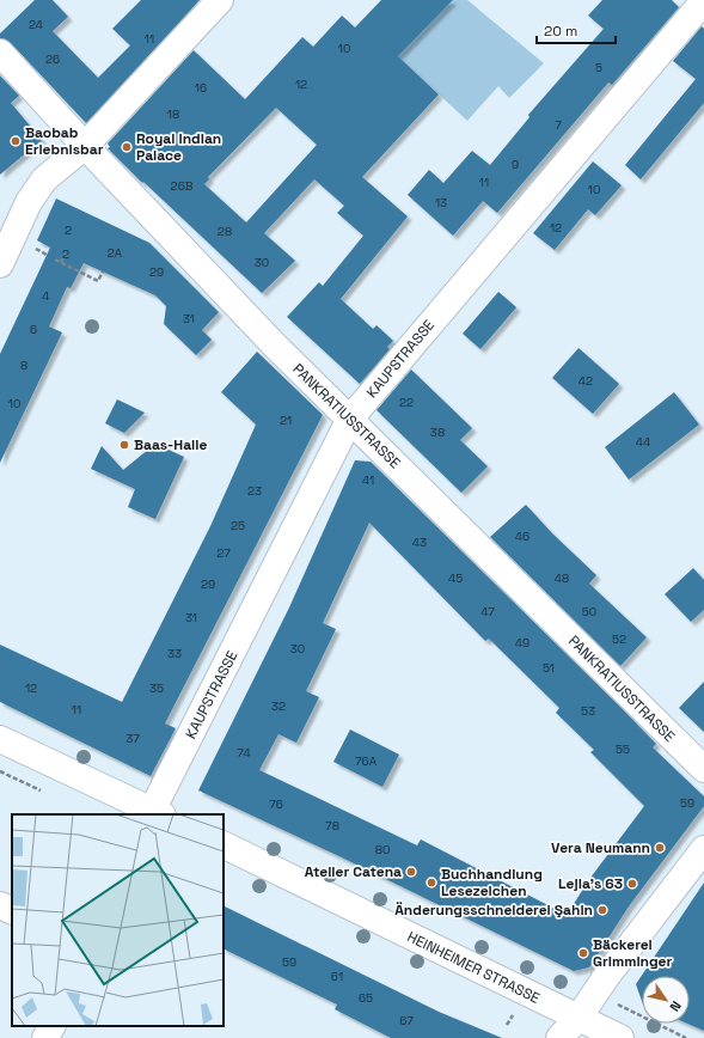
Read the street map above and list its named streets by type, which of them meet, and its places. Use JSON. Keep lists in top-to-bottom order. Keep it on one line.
{"streets":{"street":["KAUPSTRASSE","PANKRATIUSSTRASSE","HEINHEIMER STRASSE"]},"crossings":[["KAUPSTRASSE","PANKRATIUSSTRASSE"]],"places":["Baobab Erlebnisbar","Royal Indian Palace","Baas-Halle","Vera Neumann","Atelier Catena","Buchhandlung Lesezeichen","Lejla's 63","Änderungsschneiderei Şahin","Bäckerei Grimminger"],"house_numbers":["24","11","10","26","5","12","16","18","7","9","11","26B","10","13","12","2","28","2A","2","30","29","4","31","6","8","42","22","10","21","38","44","41","23","25","46","43","27","45","48","29","47","50","31","52","49","30","33","51","12","35","32","11","53","37","55","74","76A","59","76","78","80","59","61","65","67"],"scale_bar":"20 m","north":"bottom right"}
